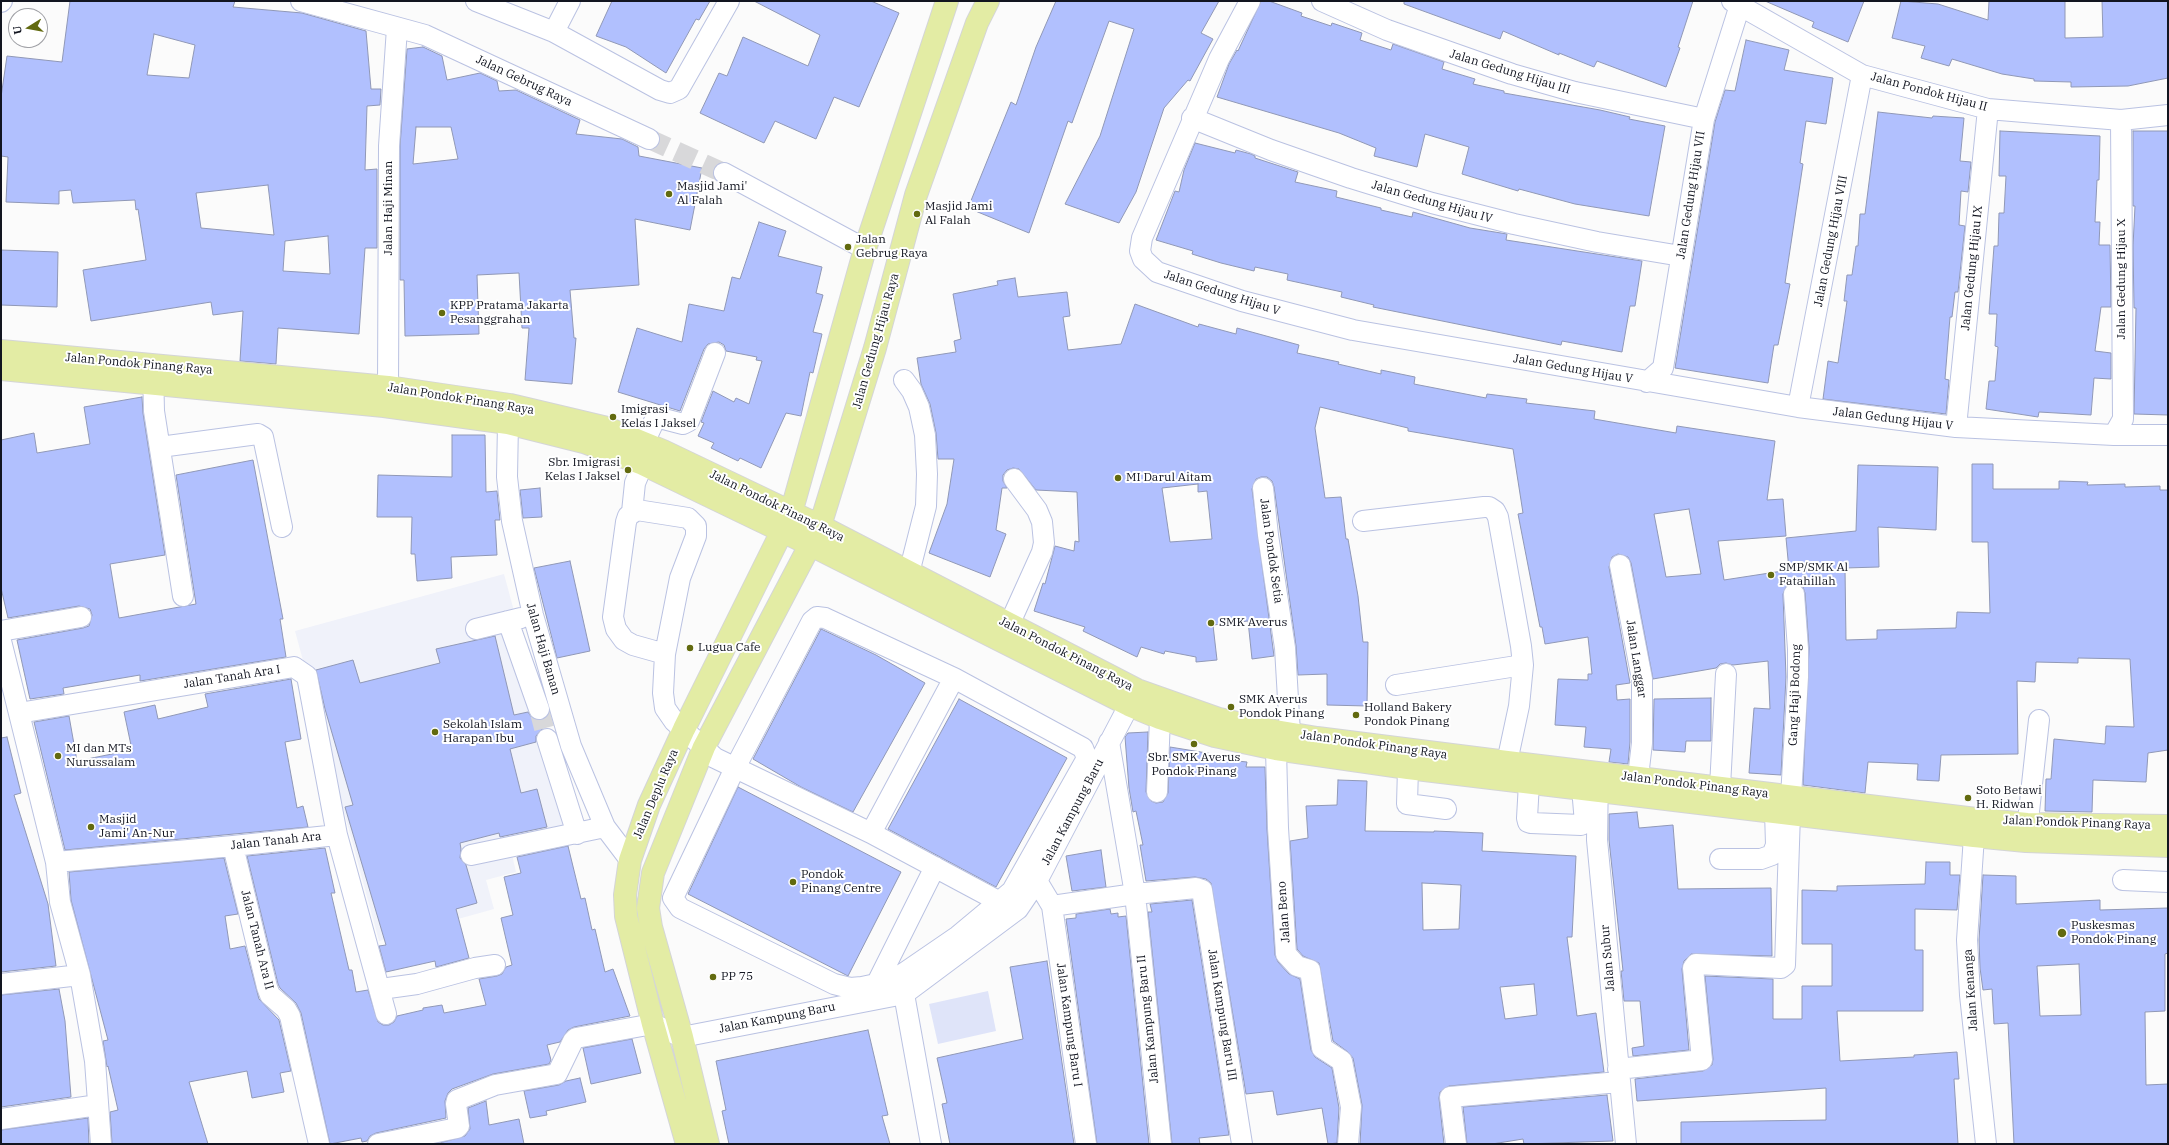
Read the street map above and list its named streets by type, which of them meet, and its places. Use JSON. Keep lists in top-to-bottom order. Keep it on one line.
{"streets":{"main road":["Jalan Gedung Hijau Raya","Jalan Pondok Pinang Raya","Jalan Deplu Raya"],"street":["Jalan Gedung Hijau III","Jalan Gebrug Raya","Jalan Pondok Hijau II","Jalan Gedung Hijau VII","Jalan Gedung Hijau IV","Jalan Haji Minan","Jalan Gedung Hijau VIII","Jalan Gedung Hijau IX","Jalan Gedung Hijau X","Jalan Gedung Hijau V","Jalan Pondok Setia","Jalan Haji Banan","Jalan Langgar","Jalan Tanah Ara I","Gang Haji Bodong","Jalan Kampung Baru","Jalan Tanah Ara","Jalan Beno","Jalan Tanah Ara II","Jalan Subur","Jalan Kenanga","Jalan Kampung Baru III","Jalan Kampung Baru II","Jalan Kampung Baru I"]},"crossings":[["Jalan Gedung Hijau III","Jalan Gedung Hijau VII"],["Jalan Gebrug Raya","Jalan Haji Minan"],["Jalan Pondok Hijau II","Jalan Gedung Hijau VII"],["Jalan Pondok Hijau II","Jalan Gedung Hijau VIII"],["Jalan Pondok Hijau II","Jalan Gedung Hijau IX"],["Jalan Pondok Hijau II","Jalan Gedung Hijau X"],["Jalan Gedung Hijau VII","Jalan Gedung Hijau IV"],["Jalan Gedung Hijau VII","Jalan Gedung Hijau V"],["Jalan Gedung Hijau IV","Jalan Gedung Hijau V"],["Jalan Haji Minan","Jalan Pondok Pinang Raya"],["Jalan Gedung Hijau VIII","Jalan Gedung Hijau V"],["Jalan Gedung Hijau IX","Jalan Gedung Hijau V"],["Jalan Gedung Hijau X","Jalan Gedung Hijau V"],["Jalan Gedung Hijau Raya","Jalan Pondok Pinang Raya"],["Jalan Gedung Hijau Raya","Jalan Deplu Raya"],["Jalan Pondok Pinang Raya","Jalan Pondok Setia"],["Jalan Pondok Pinang Raya","Jalan Haji Banan"],["Jalan Pondok Pinang Raya","Jalan Langgar"],["Jalan Pondok Pinang Raya","Gang Haji Bodong"],["Jalan Pondok Pinang Raya","Jalan Deplu Raya"],["Jalan Pondok Pinang Raya","Jalan Kampung Baru"],["Jalan Pondok Pinang Raya","Jalan Beno"],["Jalan Pondok Pinang Raya","Jalan Subur"],["Jalan Pondok Pinang Raya","Jalan Kenanga"],["Jalan Pondok Setia","Jalan Beno"],["Jalan Haji Banan","Jalan Deplu Raya"],["Jalan Tanah Ara I","Jalan Tanah Ara"],["Jalan Deplu Raya","Jalan Kampung Baru"],["Jalan Kampung Baru","Jalan Kampung Baru III"],["Jalan Kampung Baru","Jalan Kampung Baru II"],["Jalan Tanah Ara","Jalan Tanah Ara II"],["Jalan Kampung Baru III","Jalan Kampung Baru II"]],"places":["Masjid Jami' Al Falah","Masjid Jami Al Falah","Jalan Gebrug Raya","KPP Pratama Jakarta Pesanggrahan","Imigrasi Kelas I Jaksel","Sbr. Imigrasi Kelas I Jaksel","MI Darul Aitam","SMP/SMK Al Fatahillah","SMK Averus","Lugua Cafe","SMK Averus Pondok Pinang","Holland Bakery Pondok Pinang","Sekolah Islam Harapan Ibu","Sbr. SMK Averus Pondok Pinang","MI dan MTs Nurussalam","Soto Betawi H. Ridwan","Masjid Jami' An-Nur","Pondok Pinang Centre","Puskesmas Pondok Pinang","PP 75"],"north":"left"}
